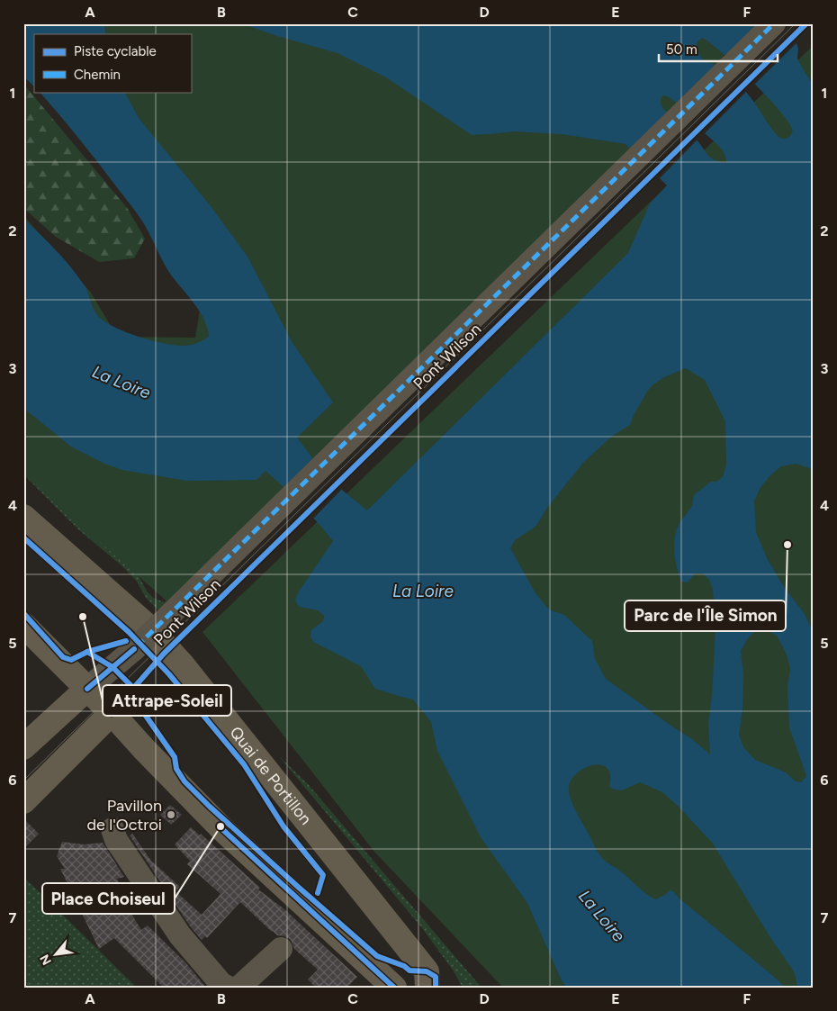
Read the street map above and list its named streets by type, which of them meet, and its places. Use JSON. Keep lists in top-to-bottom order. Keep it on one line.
{"streets":{"main road":["Quai de Portillon"],"street":["Pont Wilson"]},"water":["La Loire"],"places":["Parc de l'Île Simon","Attrape-Soleil","Pavillon de l'Octroi","Place Choiseul"],"legend":["Piste cyclable","Chemin"],"scale_bar":"50 m","north":"bottom left","grid":{"columns":["A","B","C","D","E","F"],"rows":["1","2","3","4","5","6","7"]}}
